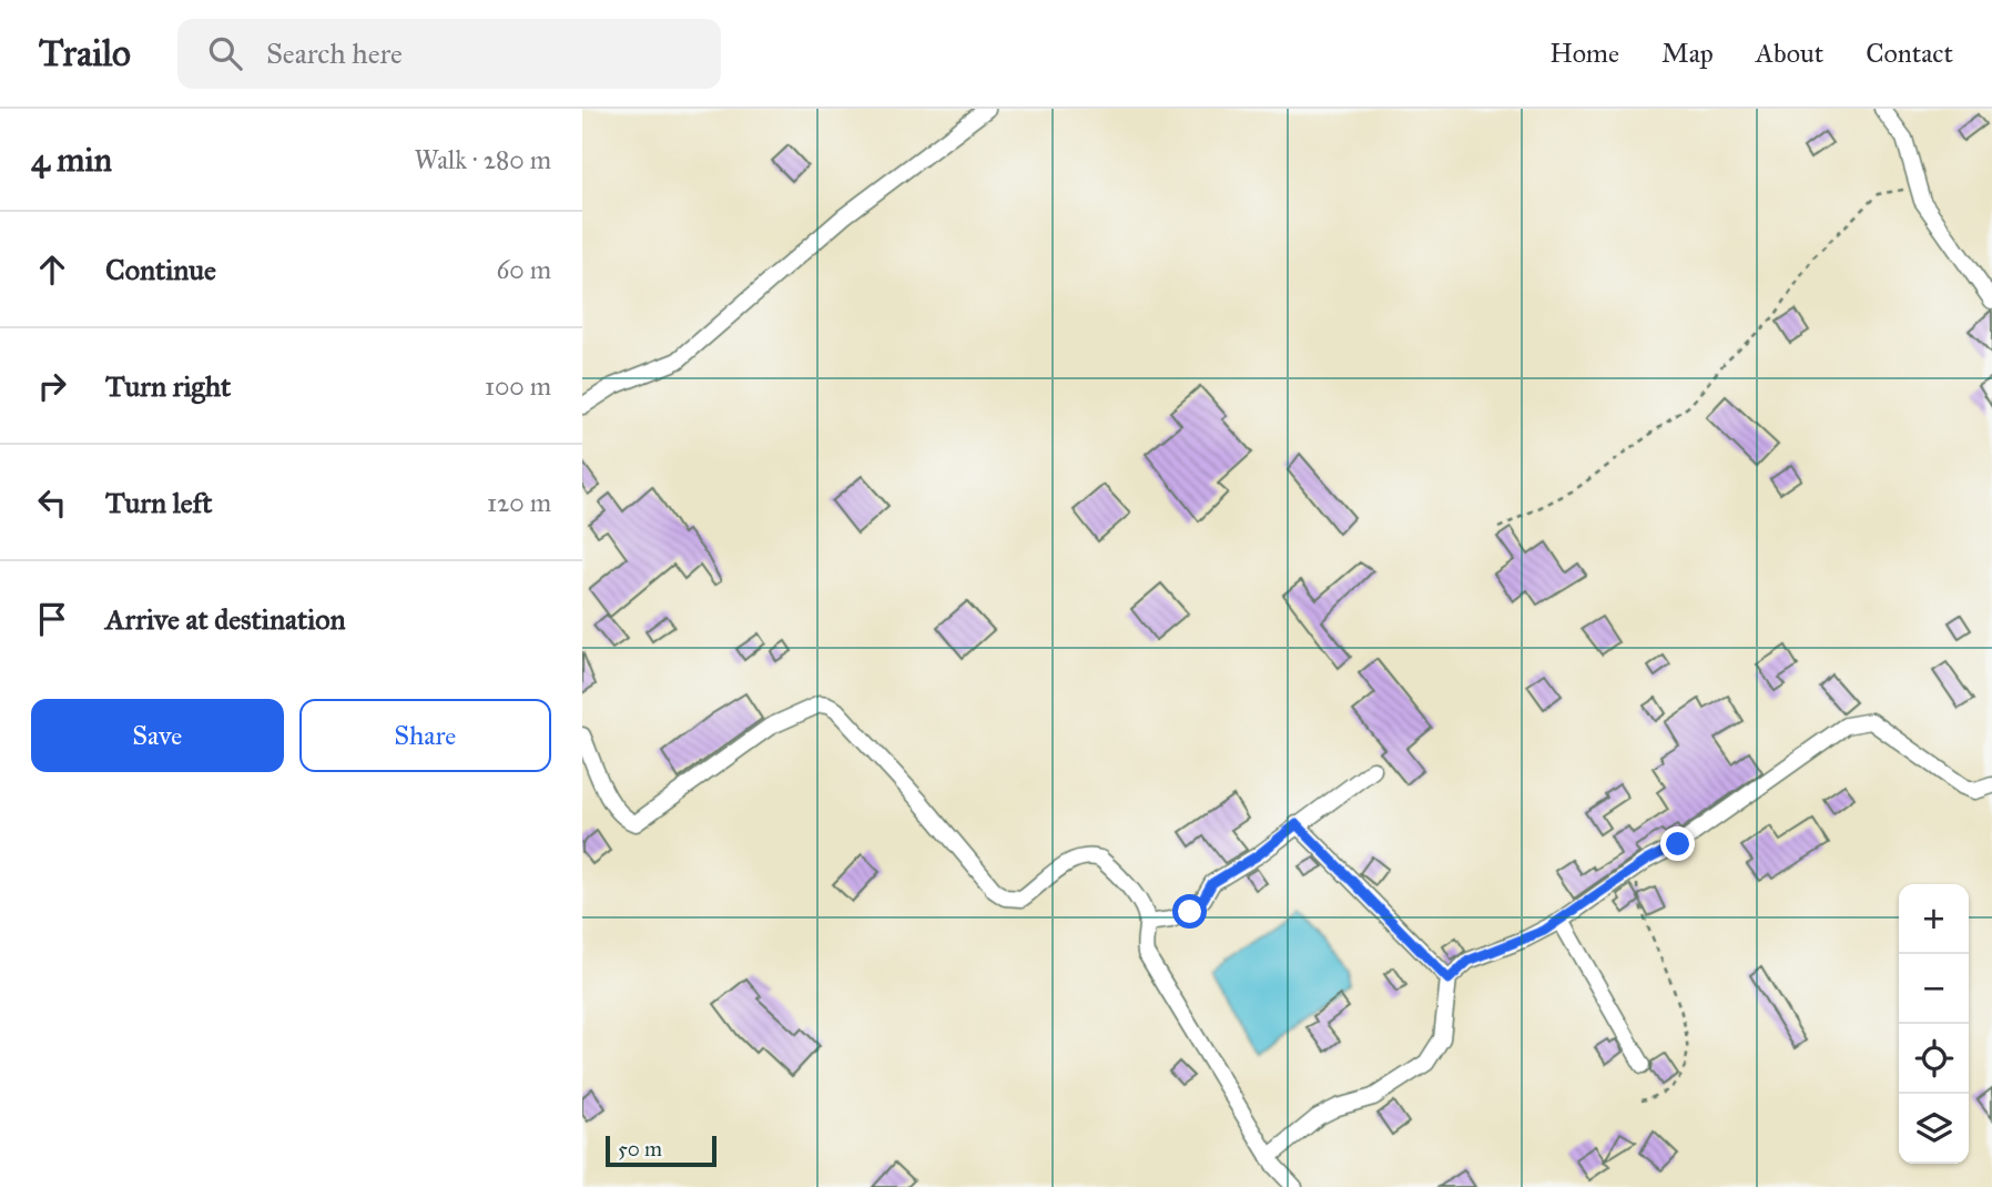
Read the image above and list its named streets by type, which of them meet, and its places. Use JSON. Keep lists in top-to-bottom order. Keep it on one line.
{"scale_bar":"50 m","page":{"header":"Trailo","search":"Search here","nav":["Home","Map","About","Contact"],"heading":["4 min","Walk · 280 m"],"list":[["Continue","60 m"],["Turn right","100 m"],["Turn left","120 m"],"Arrive at destination"],"buttons":["Save","Share"],"map_buttons":["+","−"],"scale":"50 m"}}
